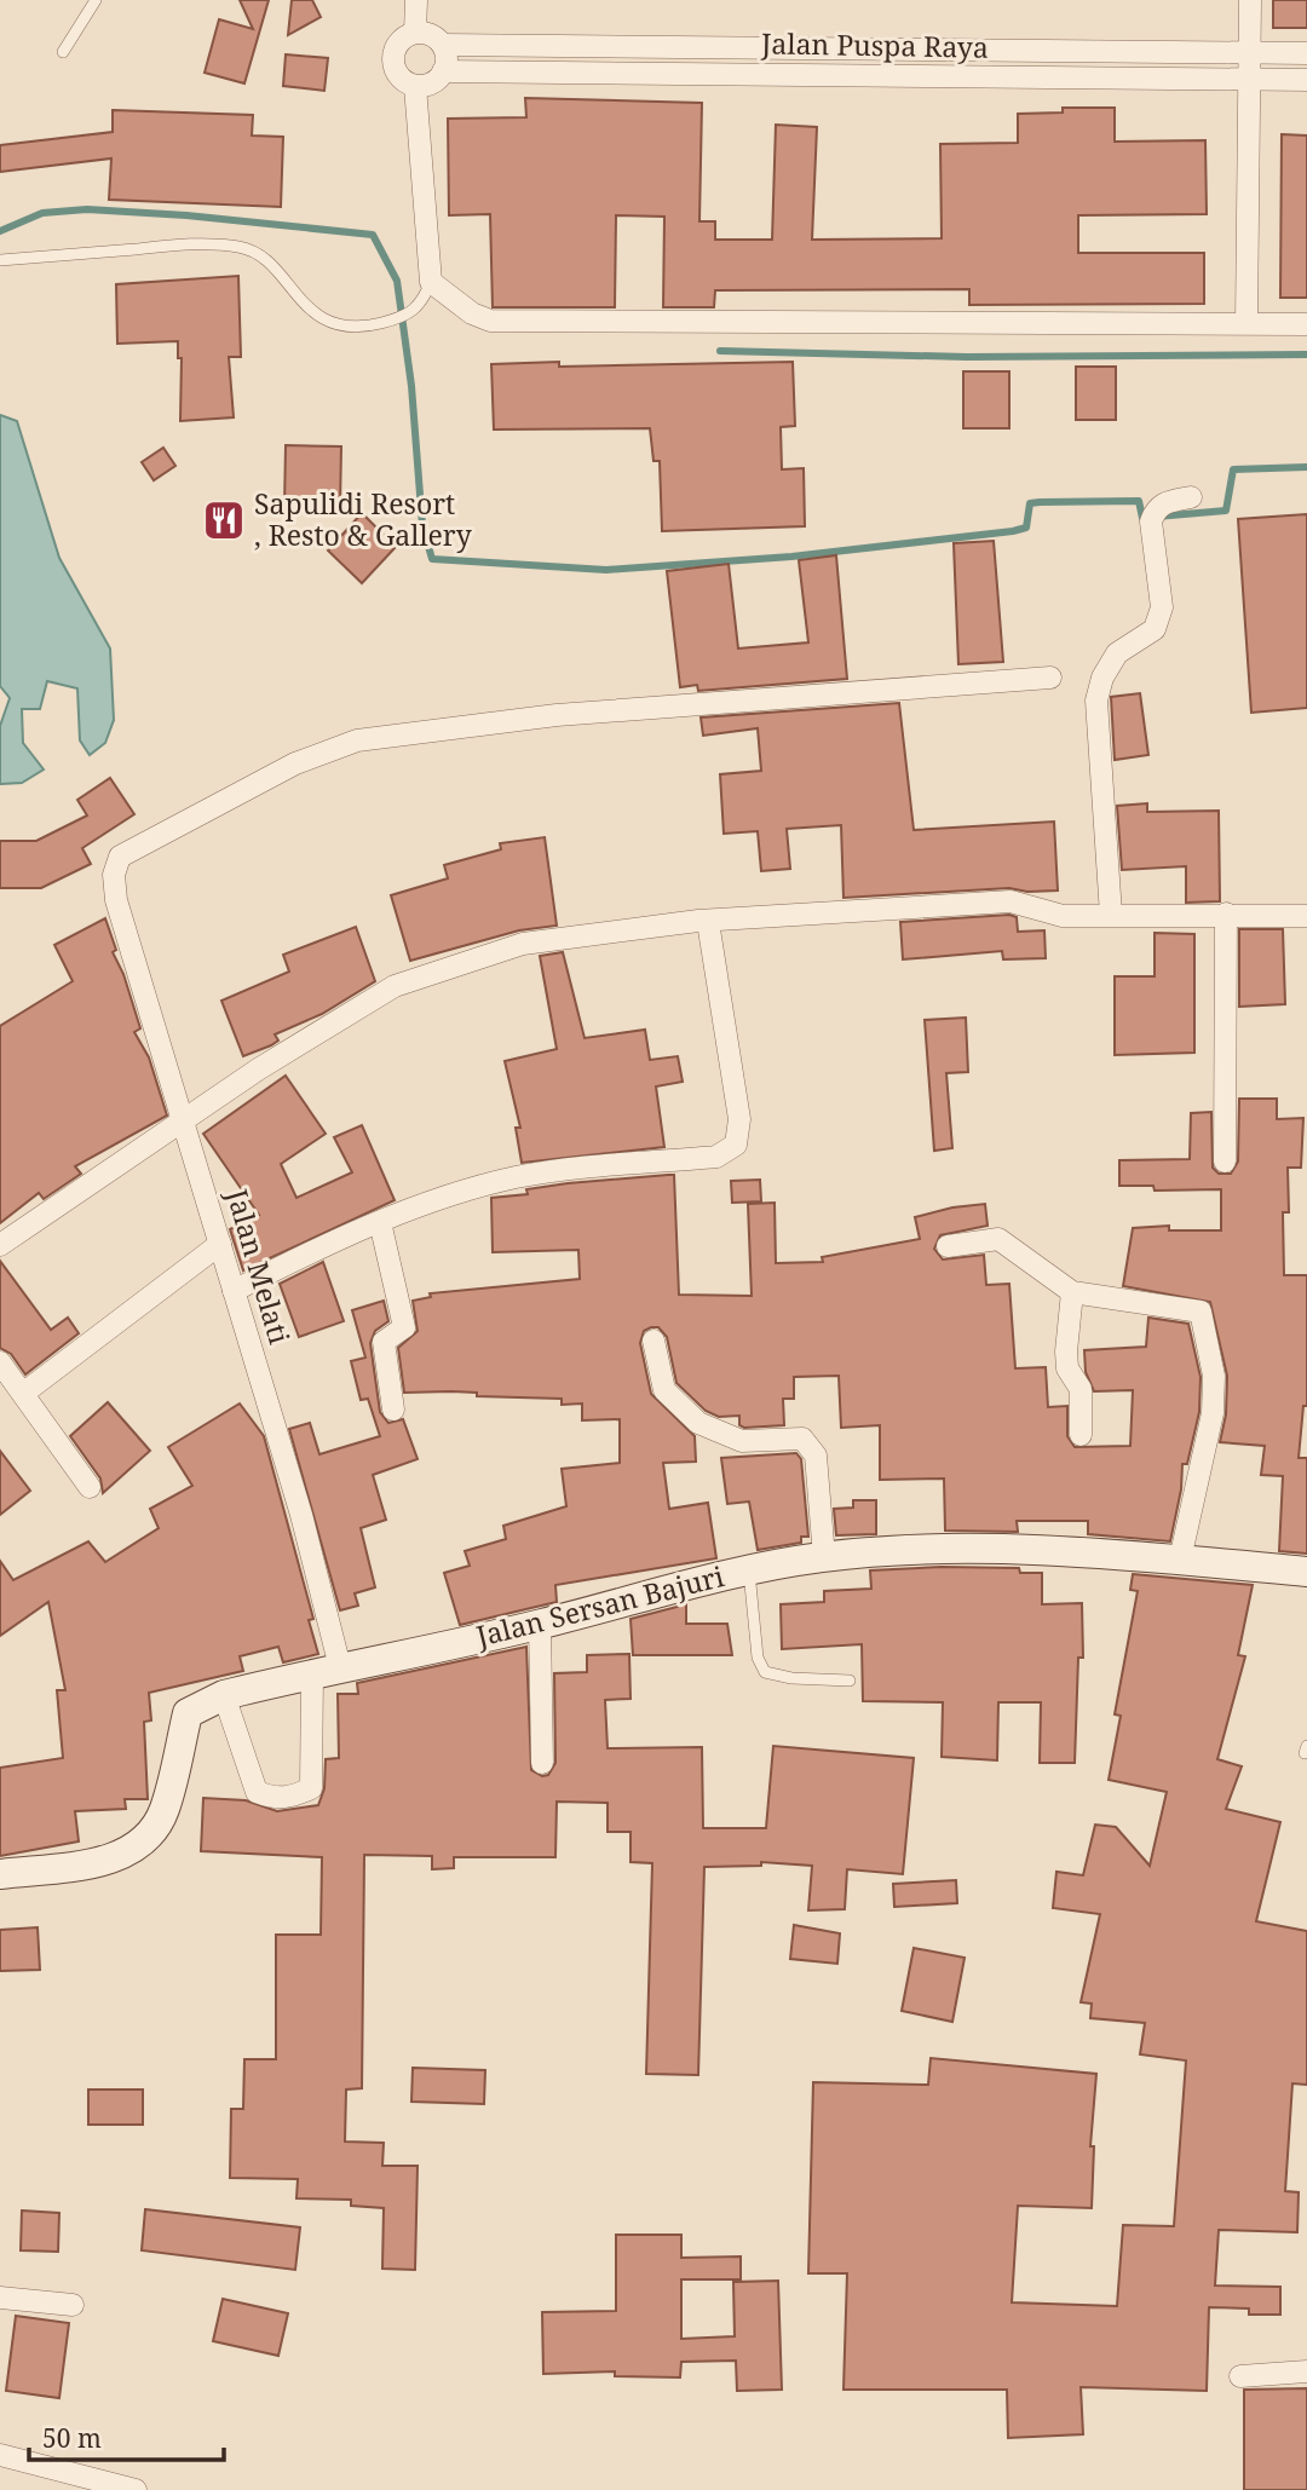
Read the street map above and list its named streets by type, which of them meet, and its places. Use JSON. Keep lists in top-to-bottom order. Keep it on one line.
{"streets":{"main road":["Jalan Sersan Bajuri"],"street":["Jalan Puspa Raya","Jalan Melati"]},"crossings":[["Jalan Melati","Jalan Sersan Bajuri"]],"places":{"restaurant":["Sapulidi Resort , Resto & Gallery"]},"scale_bar":"50 m"}
